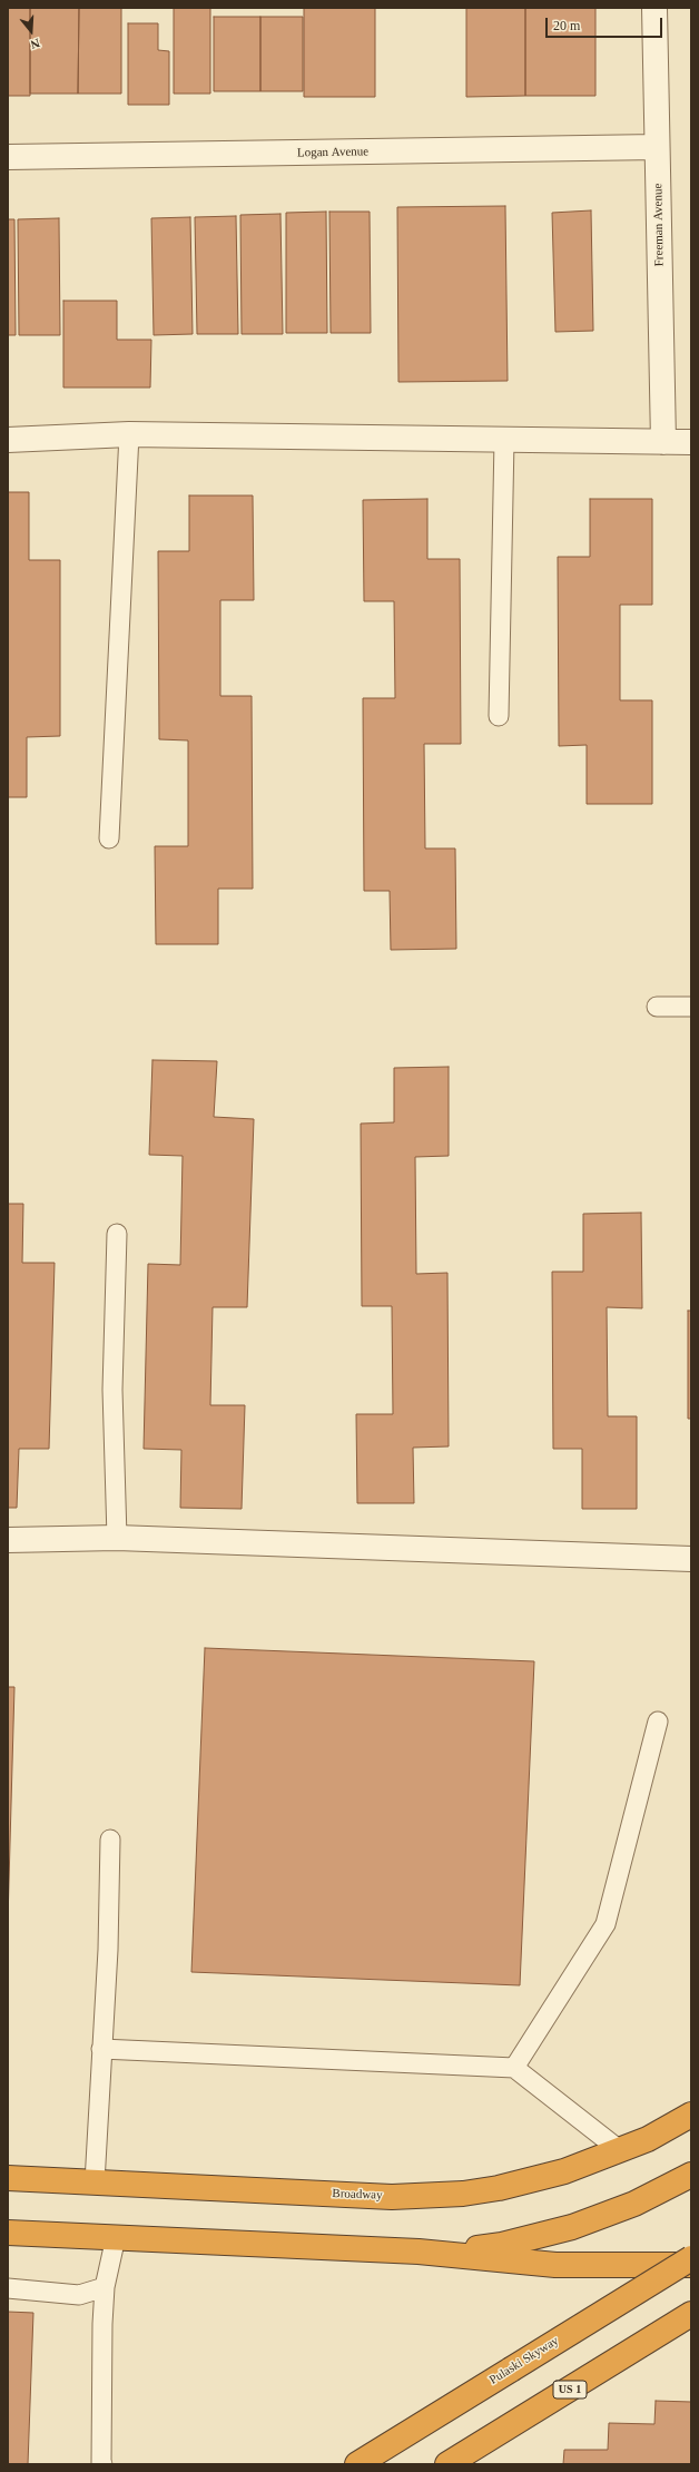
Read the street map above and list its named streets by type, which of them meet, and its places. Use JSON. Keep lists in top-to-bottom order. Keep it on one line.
{"streets":{"highway":["Broadway","Pulaski Skyway","US 1"],"street":["Logan Avenue","Freeman Avenue"]},"crossings":[["Logan Avenue","Freeman Avenue"]],"scale_bar":"20 m","north":"bottom"}
